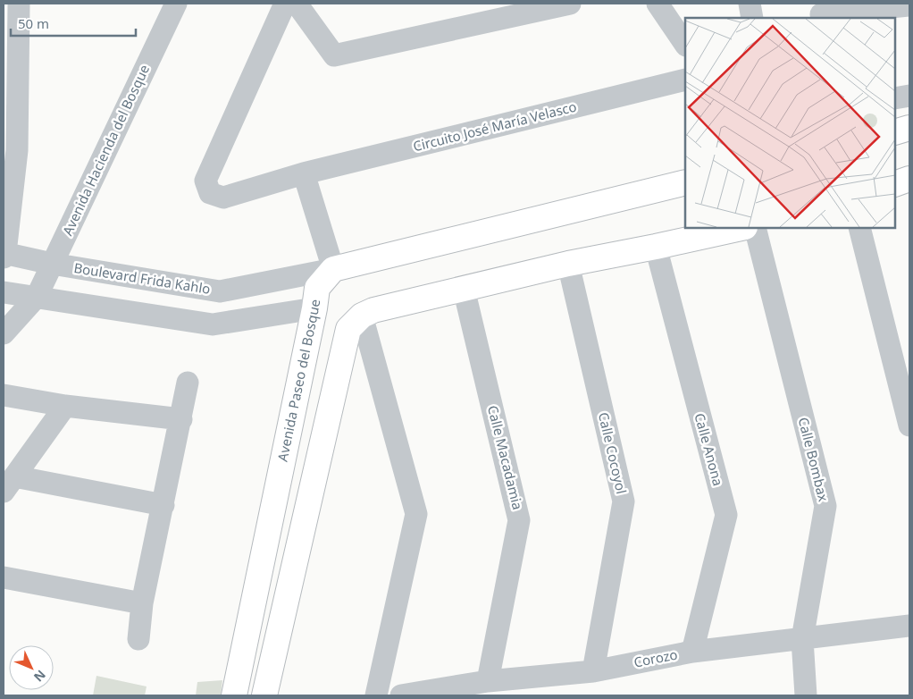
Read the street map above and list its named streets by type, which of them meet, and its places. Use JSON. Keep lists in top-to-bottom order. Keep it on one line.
{"streets":{"main road":["Avenida Paseo del Bosque"],"street":["Circuito José María Velasco","Avenida Hacienda del Bosque","Boulevard Frida Kahlo","Calle Anona","Calle Cocoyol","Calle Macadamia","Calle Bombax","Corozo"]},"crossings":[["Avenida Hacienda del Bosque","Boulevard Frida Kahlo"],["Boulevard Frida Kahlo","Avenida Paseo del Bosque"],["Calle Anona","Corozo"],["Calle Cocoyol","Corozo"],["Calle Macadamia","Corozo"],["Calle Bombax","Corozo"]],"scale_bar":"50 m","north":"bottom right"}
